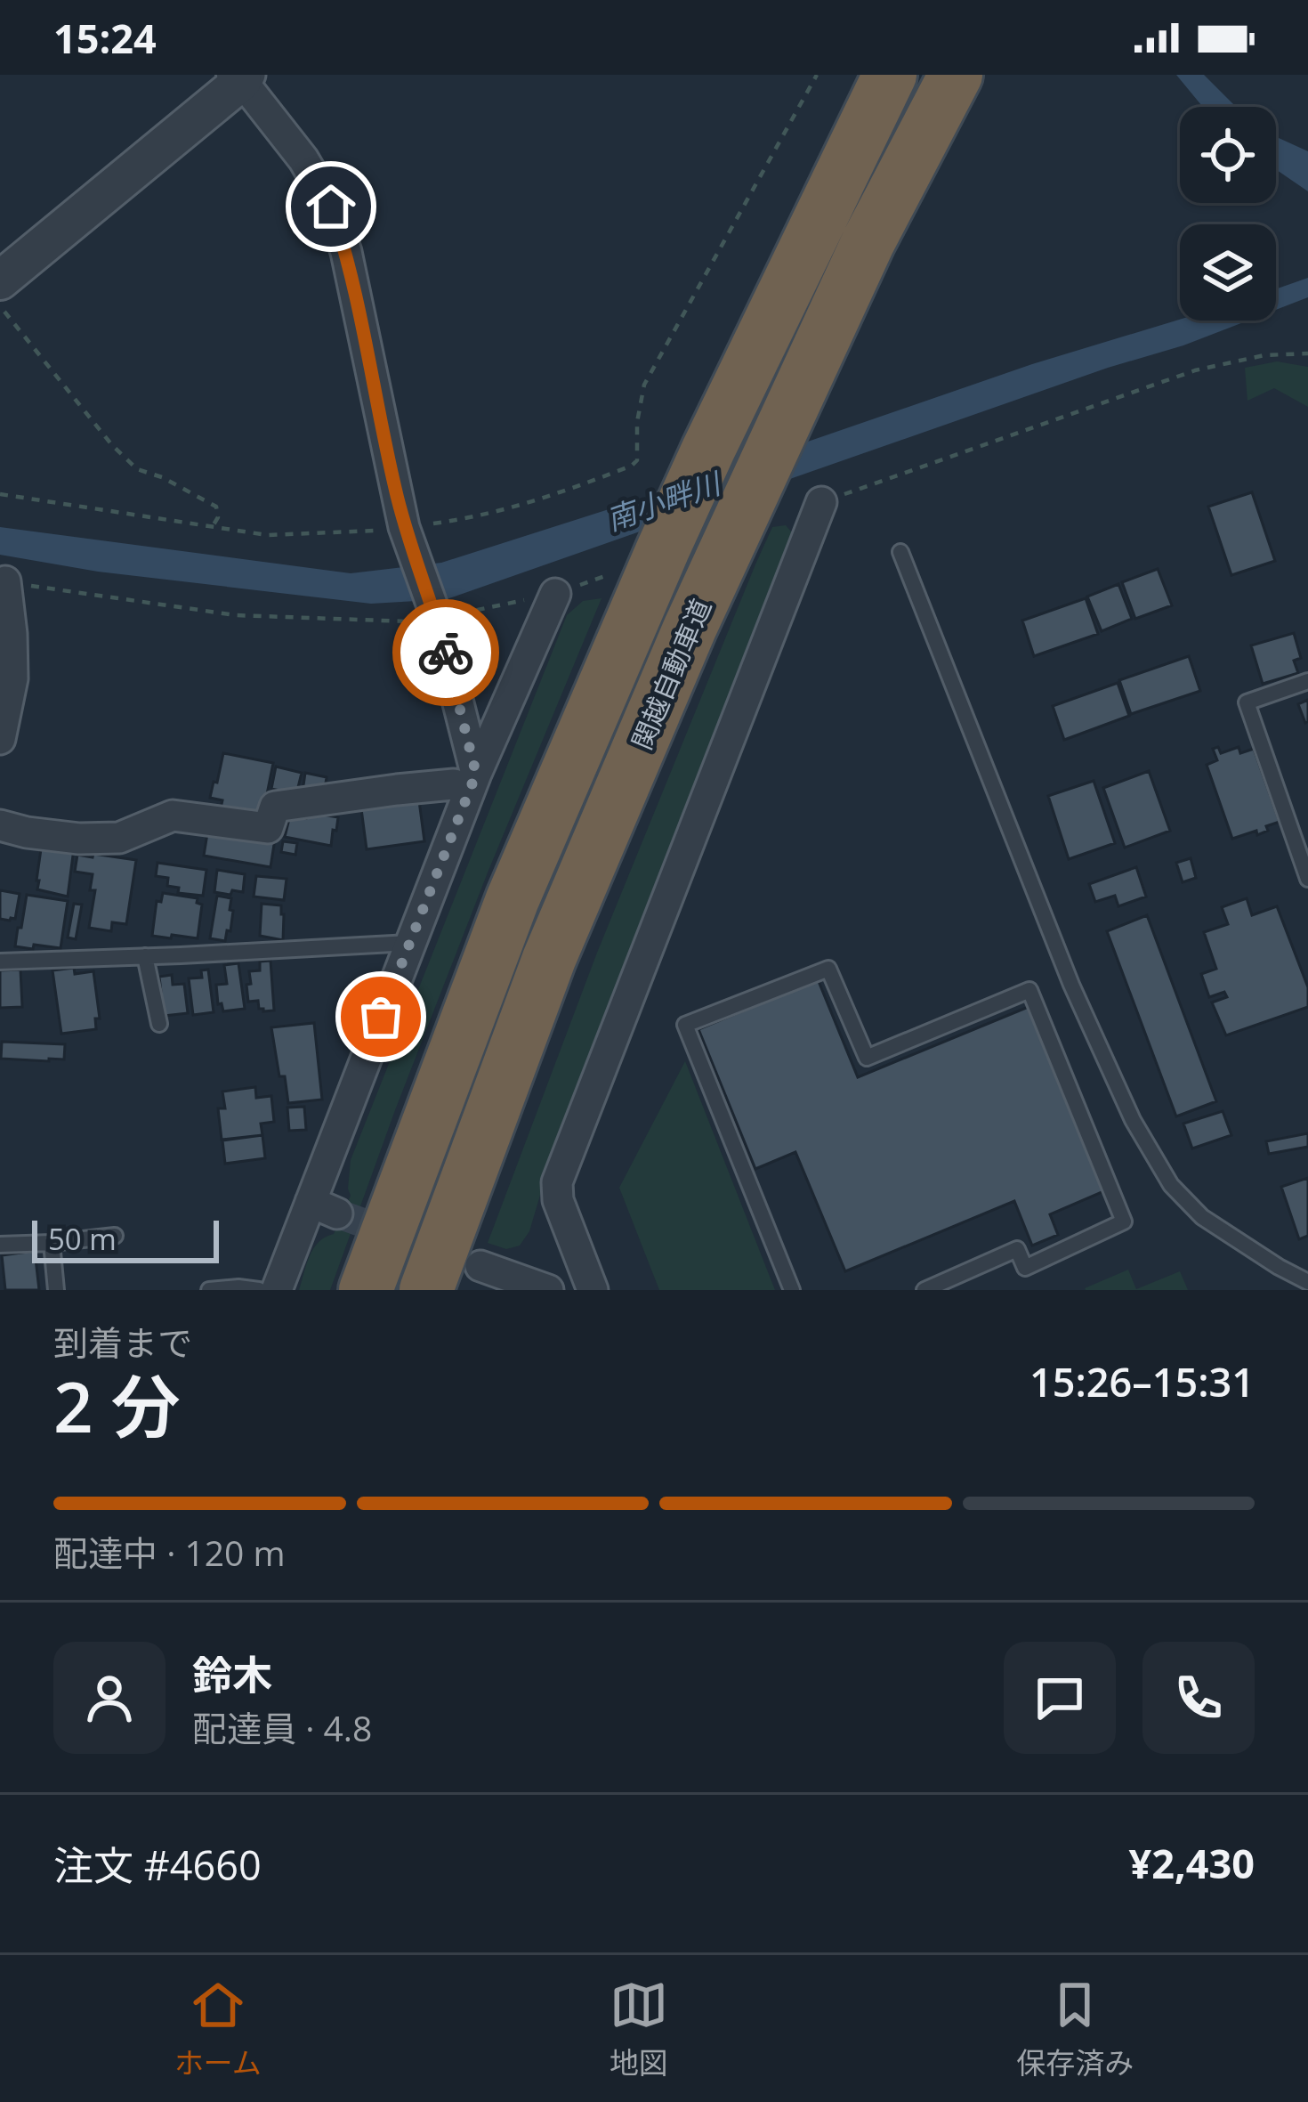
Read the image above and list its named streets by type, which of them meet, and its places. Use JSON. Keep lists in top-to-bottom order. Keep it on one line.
{"streets":{"highway":["関越自動車道"]},"water":["南小畔川"],"scale_bar":"50 m","page":{"status":"15:24","scale":"50 m","heading":["2 分","到着まで","15:26–15:31"],"panel":["鈴木","配達員 · 4.8","注文 #4660","¥2,430"],"bar":"配達中 · 120 m","tabs":["ホーム","地図","保存済み"]}}
